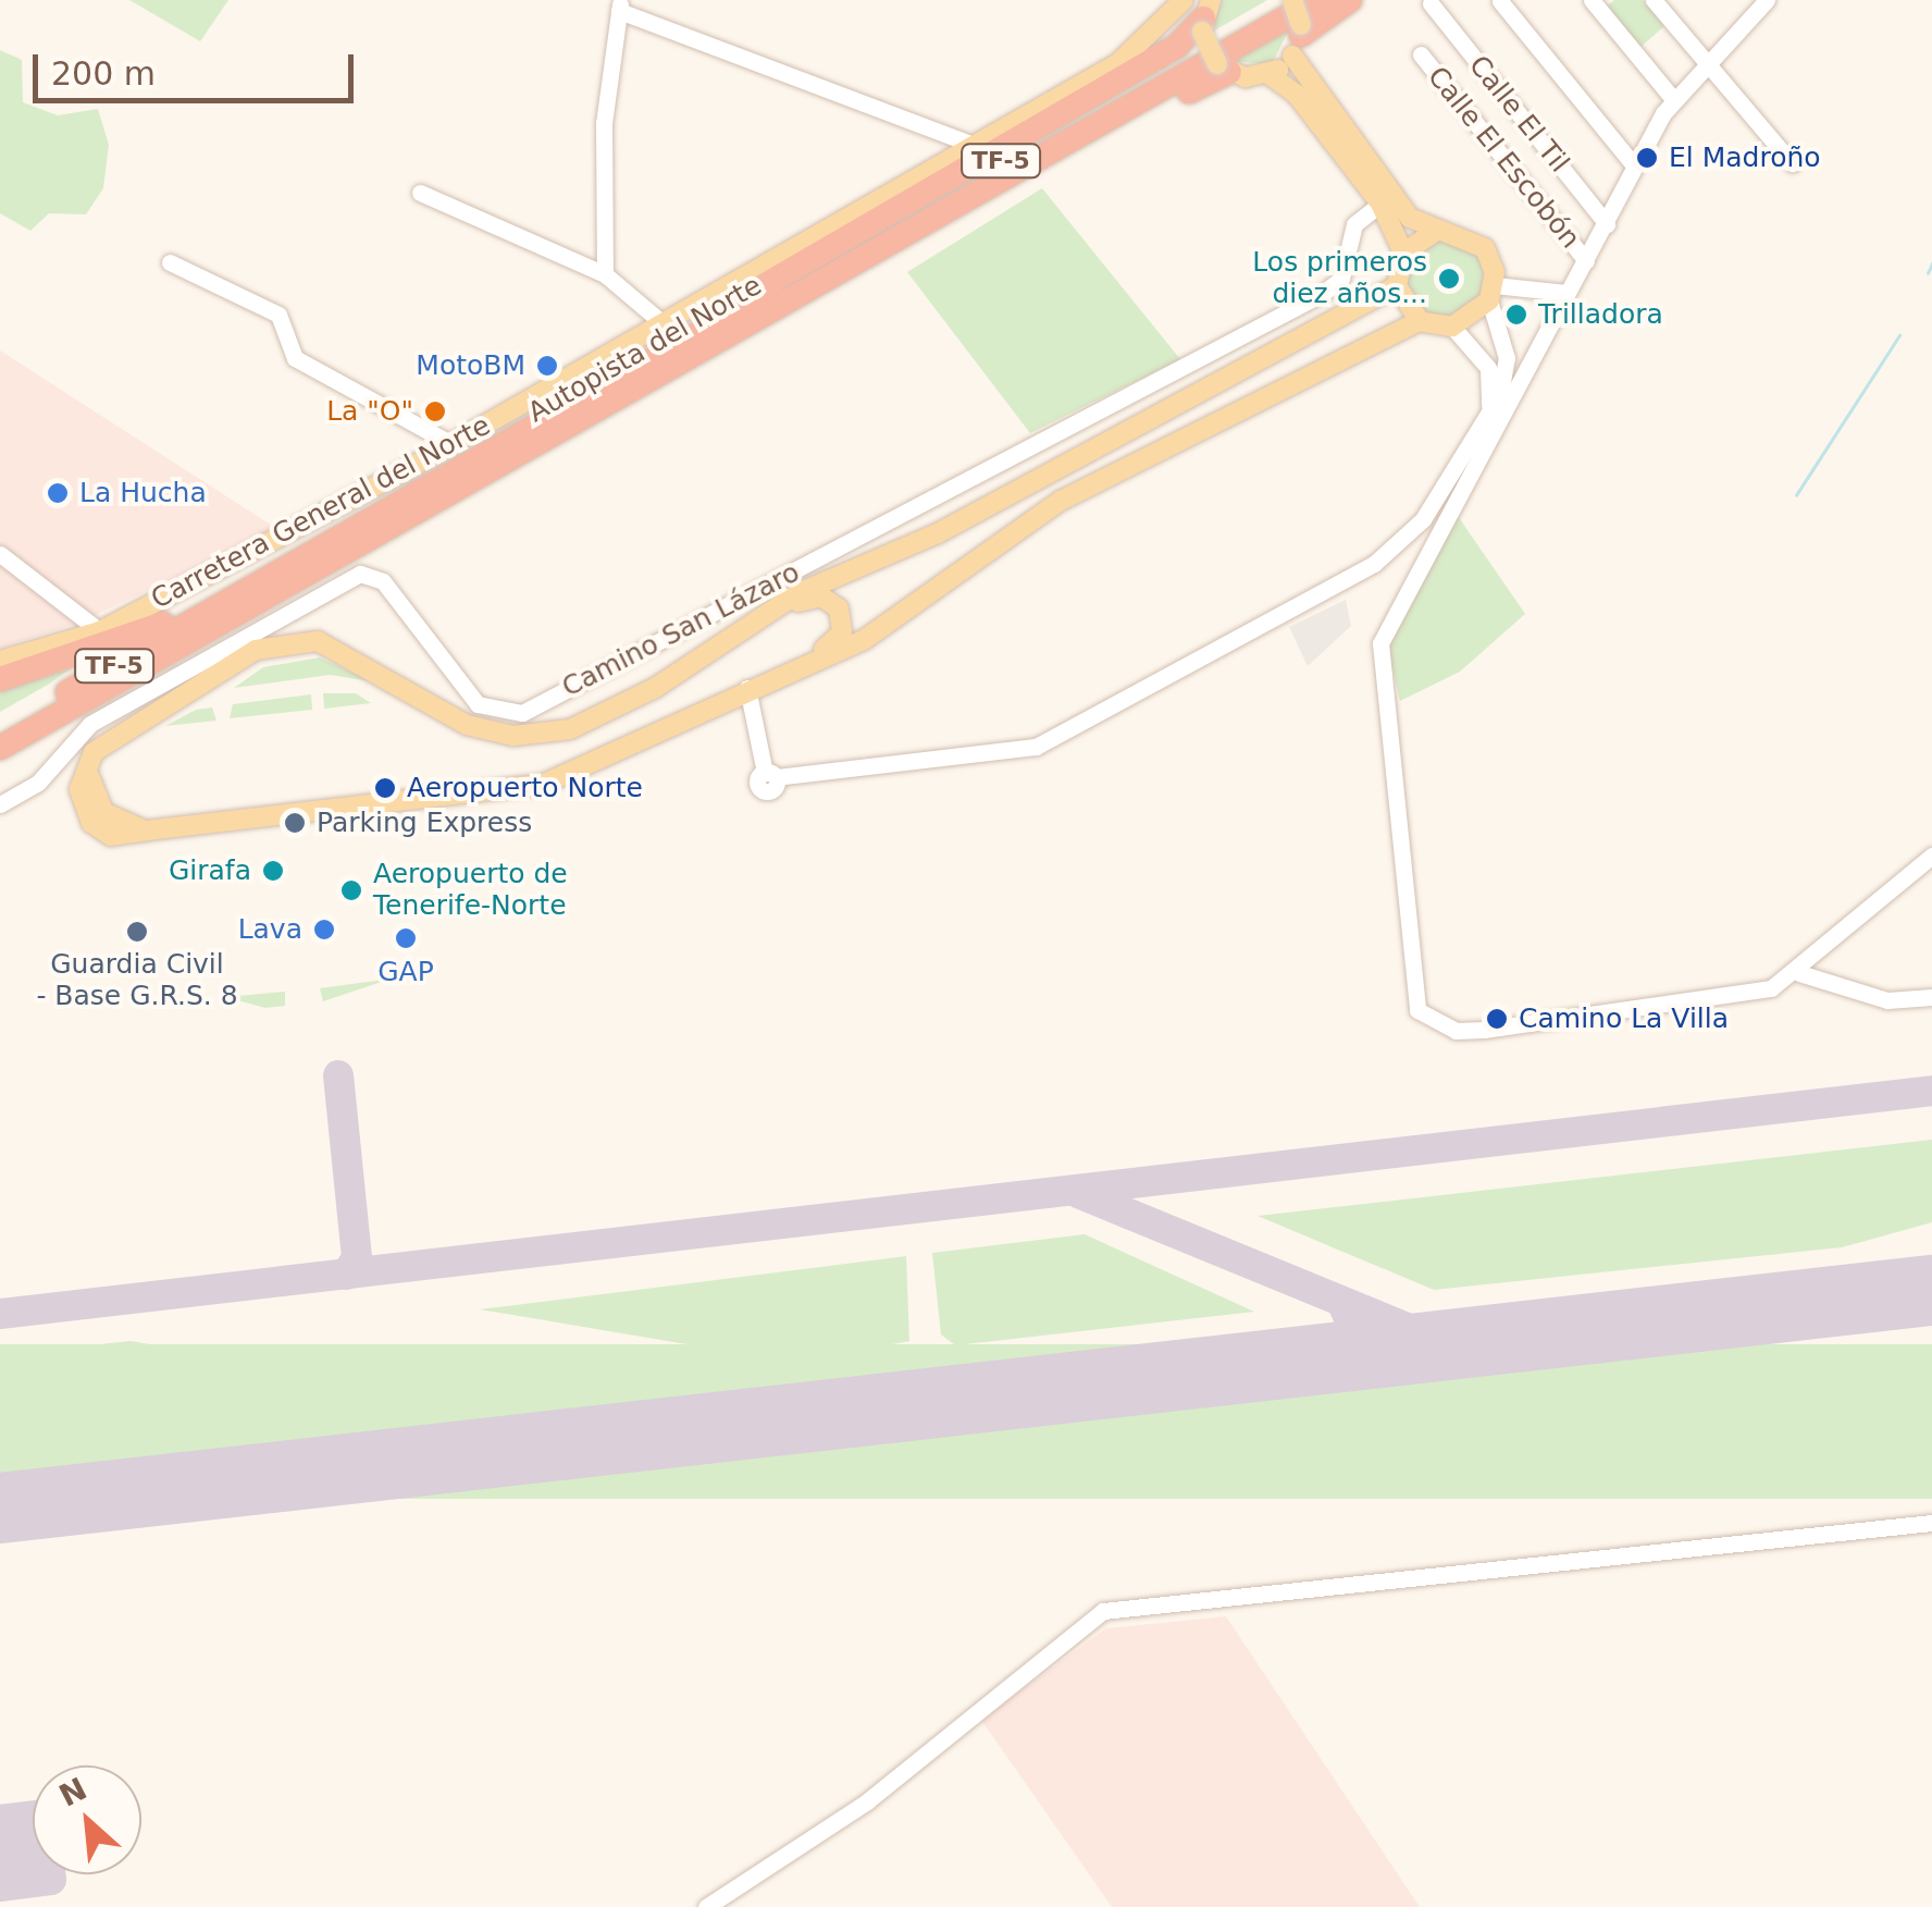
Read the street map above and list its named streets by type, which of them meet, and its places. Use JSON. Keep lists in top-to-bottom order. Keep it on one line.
{"streets":{"highway":["TF-5","Autopista del Norte"],"main road":["Carretera General del Norte"],"street":["Calle El Til","Calle El Escobón","Camino San Lázaro"]},"places":["El Madroño","Los primeros diez años...","Trilladora","MotoBM","La \"O\"","La Hucha","Aeropuerto Norte","Parking Express","Girafa","Aeropuerto de Tenerife-Norte","Lava","Guardia Civil - Base G.R.S. 8","GAP","Camino La Villa"],"scale_bar":"200 m","north":"top left"}
